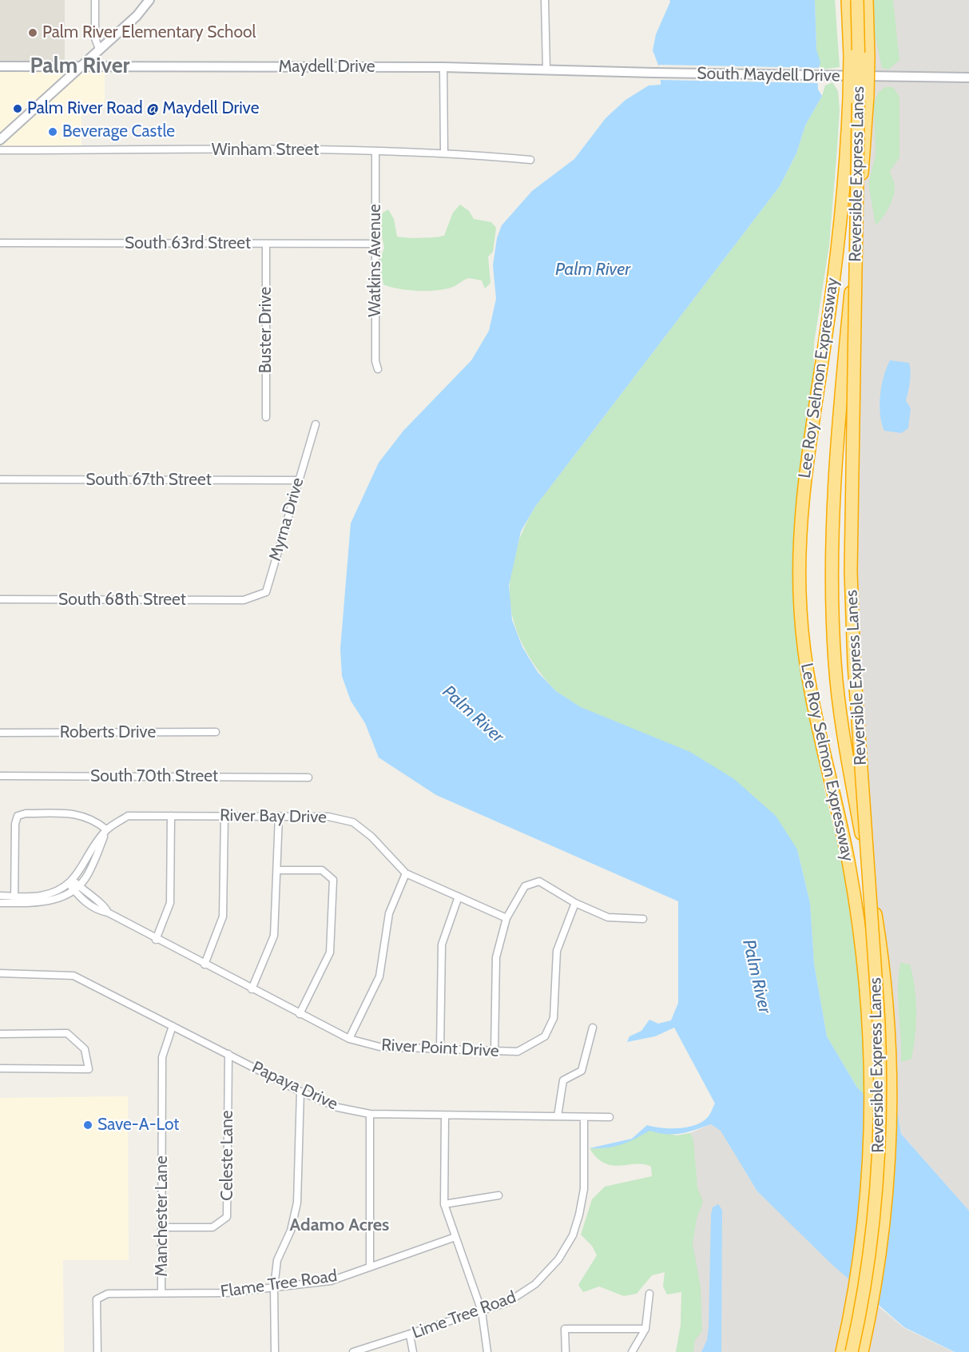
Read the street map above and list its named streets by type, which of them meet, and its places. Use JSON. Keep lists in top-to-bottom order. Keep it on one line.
{"streets":{"highway":["Reversible Express Lanes","Lee Roy Selmon Expressway"],"street":["Maydell Drive","South Maydell Drive","Winham Street","South 63rd Street","Watkins Avenue","Buster Drive","South 67th Street","Myrna Drive","South 68th Street","Roberts Drive","South 70th Street","River Bay Drive","River Point Drive","Papaya Drive","Celeste Lane","Manchester Lane","Flame Tree Road","Lime Tree Road"]},"crossings":[["Maydell Drive","South Maydell Drive"],["Winham Street","Watkins Avenue"],["Reversible Express Lanes","Lee Roy Selmon Expressway"],["South 63rd Street","Watkins Avenue"],["South 63rd Street","Buster Drive"],["South 67th Street","Myrna Drive"],["Myrna Drive","South 68th Street"],["River Bay Drive","River Point Drive"],["Papaya Drive","Celeste Lane"],["Papaya Drive","Manchester Lane"],["Papaya Drive","Lime Tree Road"],["Celeste Lane","Manchester Lane"],["Manchester Lane","Flame Tree Road"]],"districts":["Palm River","Adamo Acres"],"water":["Palm River"],"places":["Palm River Elementary School","Palm River Road @ Maydell Drive","Beverage Castle","Save-A-Lot"]}
